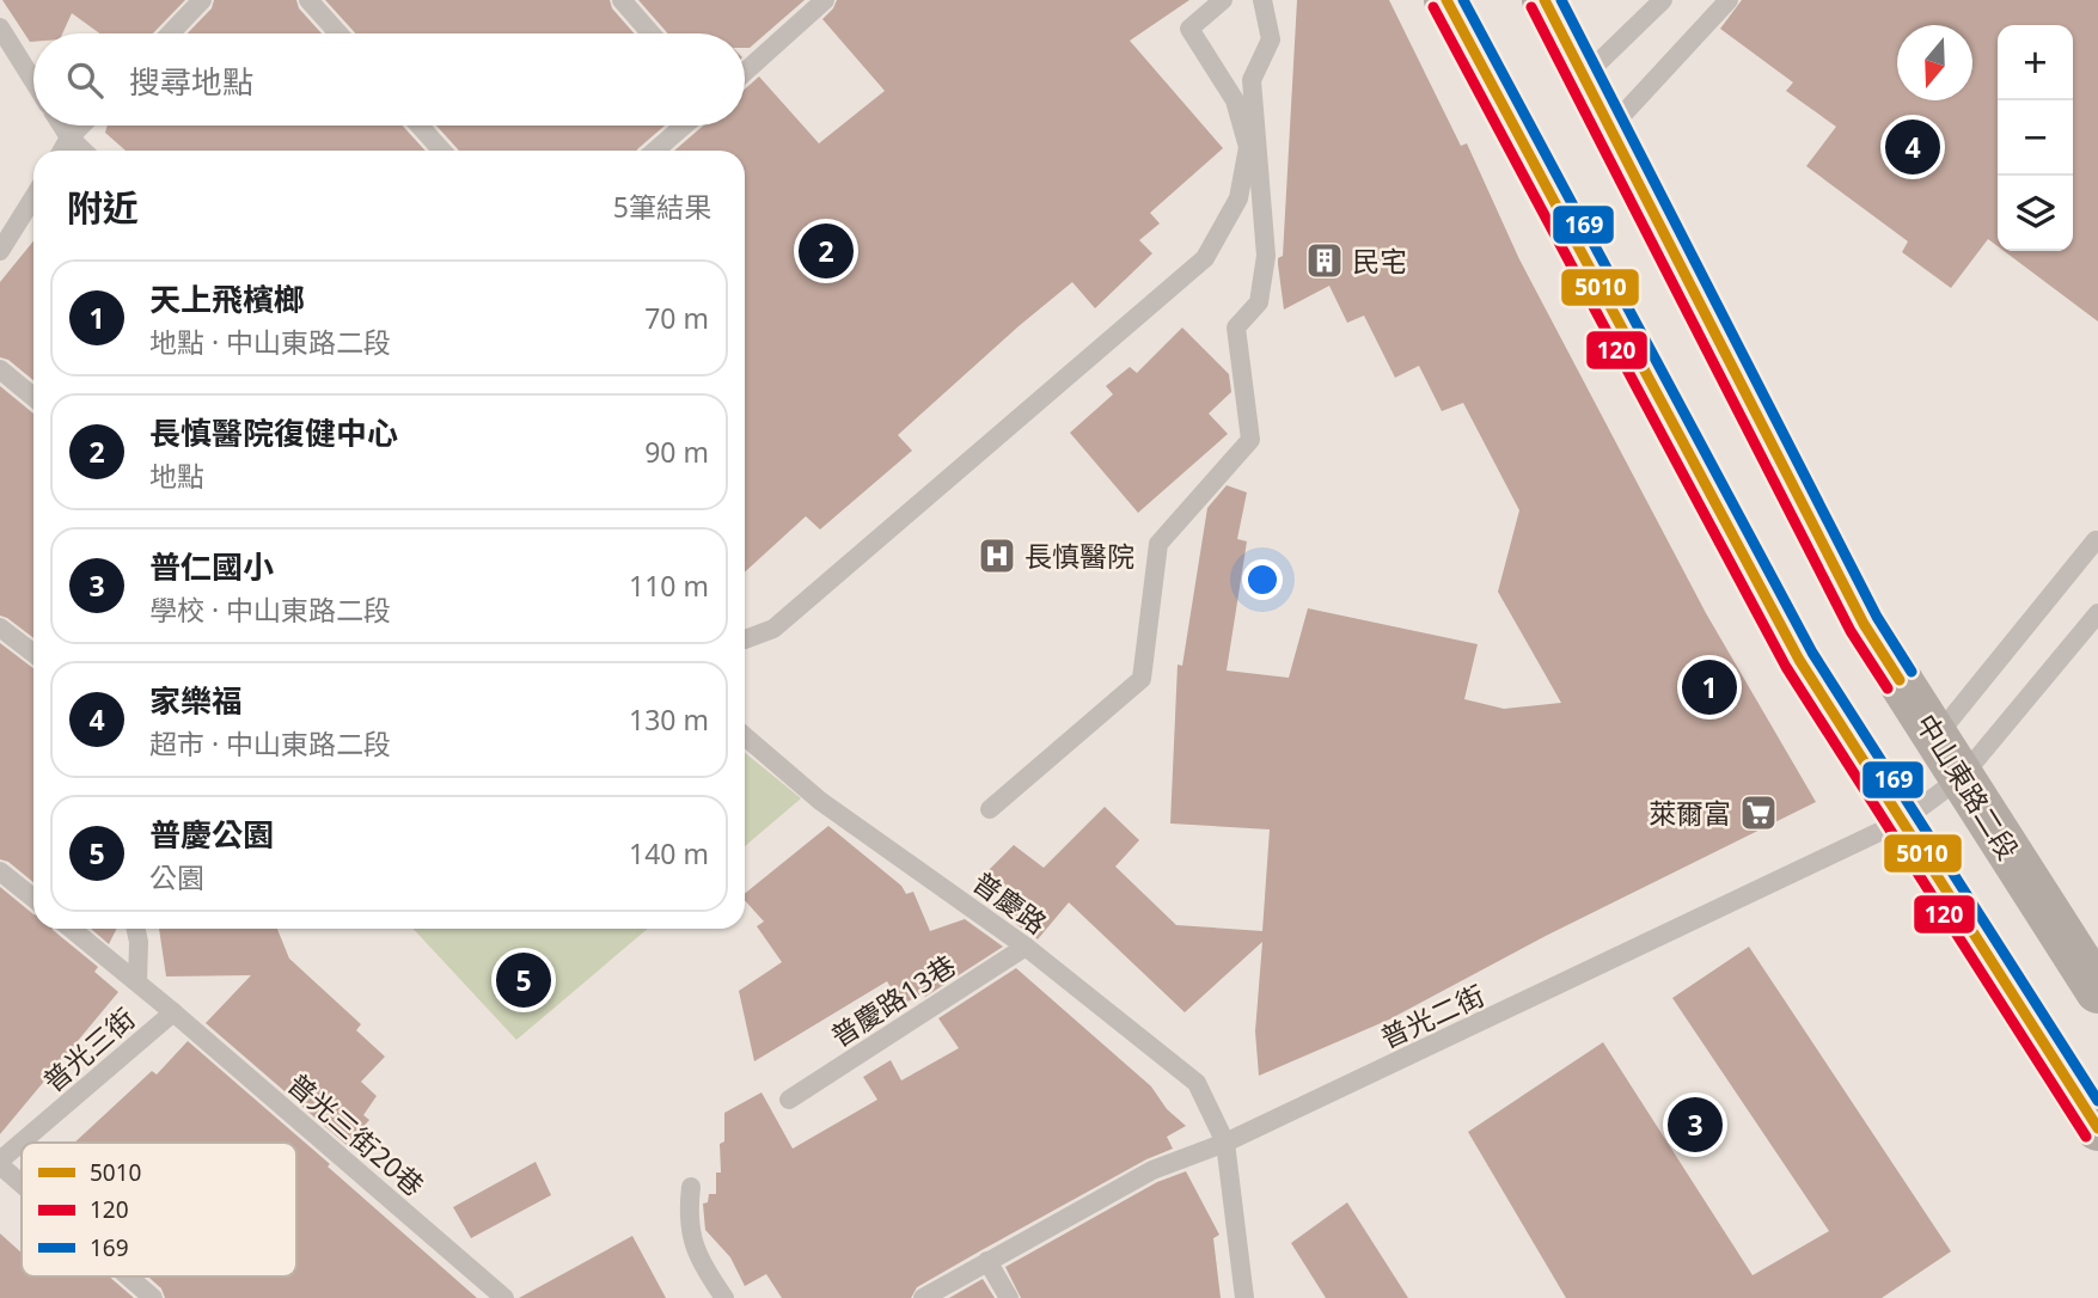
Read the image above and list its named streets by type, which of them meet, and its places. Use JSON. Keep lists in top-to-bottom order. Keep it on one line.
{"streets":{"main road":["中山東路二段"],"lane":["普慶路","普慶路13巷","普光二街","普光三街","普光三街20巷"]},"crossings":[["中山東路二段","普光二街"],["普慶路","普慶路13巷"],["普慶路","普光二街"],["普光三街","普光三街20巷"]],"places":{"building":["民宅"],"hospital":["長慎醫院"],"supermarket":["萊爾富"]},"lines":["transit line 5010","transit line 169","transit line 120"],"legend":["5010","120","169"],"north":"bottom","page":{"map_buttons":["+","−"],"search":"搜尋地點","pins":["4","2","1","5","3"],"heading":["附近","5筆結果"],"list":[{"mark":"1","name":"天上飛檳榔","note":"地點 · 中山東路二段","value":"70 m"},{"mark":"2","name":"長慎醫院復健中心","note":"地點","value":"90 m"},{"mark":"3","name":"普仁國小","note":"學校 · 中山東路二段","value":"110 m"},{"mark":"4","name":"家樂福","note":"超市 · 中山東路二段","value":"130 m"},{"mark":"5","name":"普慶公園","note":"公園","value":"140 m"}]}}
